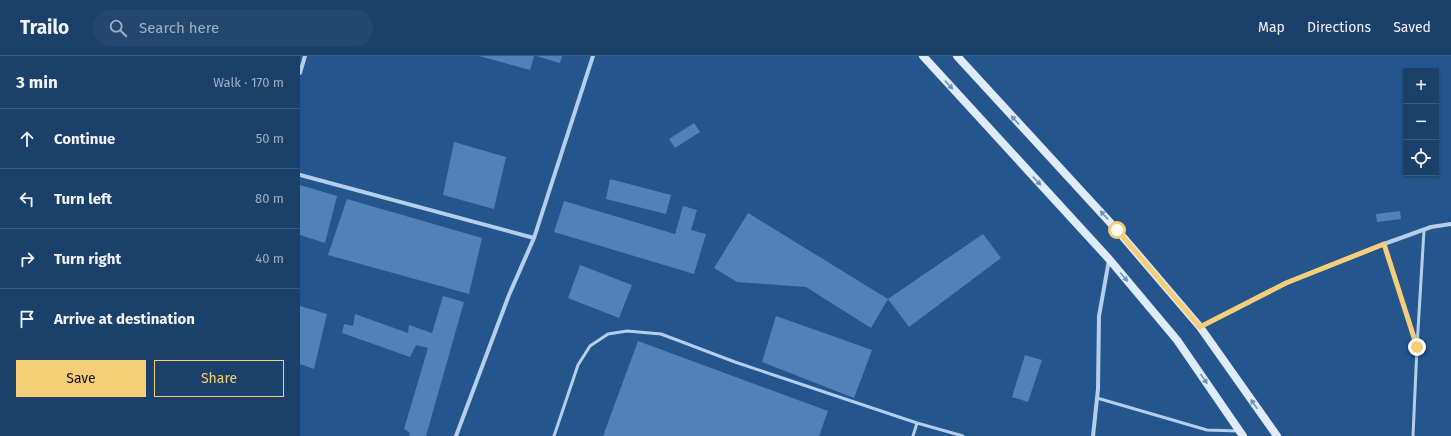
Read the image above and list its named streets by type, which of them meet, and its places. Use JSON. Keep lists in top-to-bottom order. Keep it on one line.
{"page":{"header":"Trailo","search":"Search here","nav":["Map","Directions","Saved"],"heading":["3 min","Walk · 170 m"],"map_buttons":["+","−"],"list":[["Continue","50 m"],["Turn left","80 m"],["Turn right","40 m"],"Arrive at destination"],"buttons":["Save","Share"]}}
